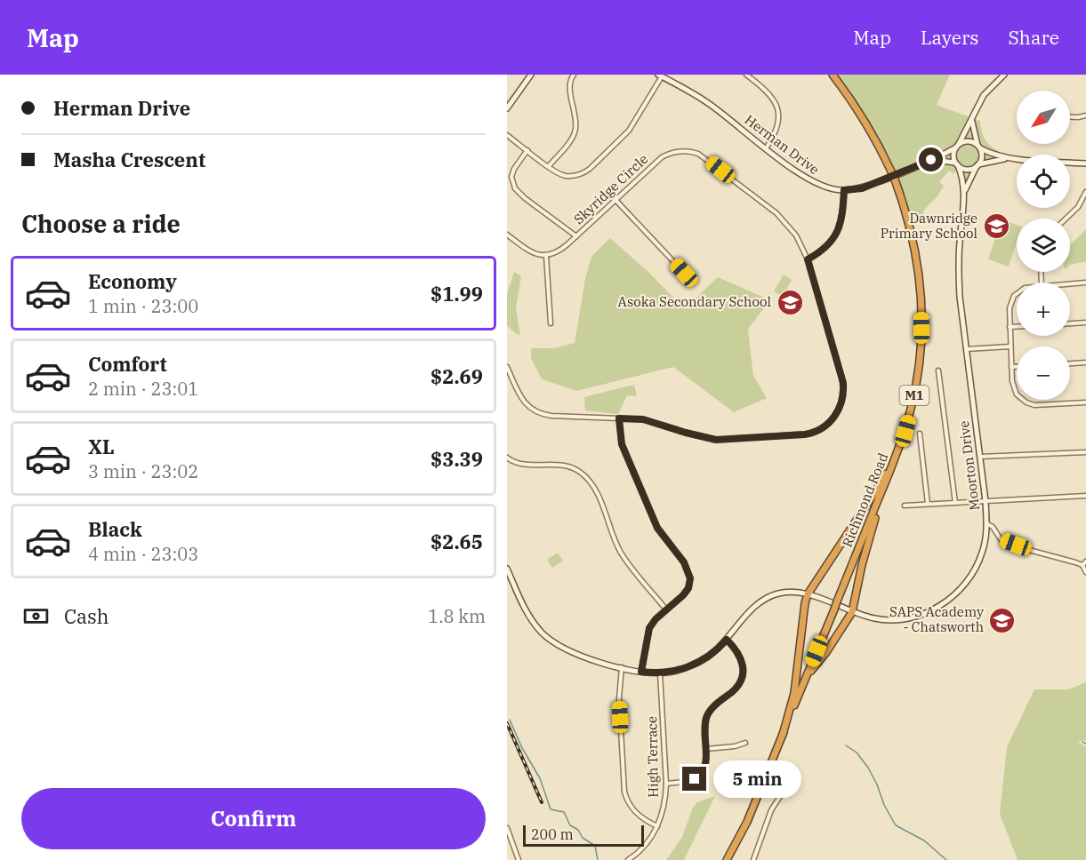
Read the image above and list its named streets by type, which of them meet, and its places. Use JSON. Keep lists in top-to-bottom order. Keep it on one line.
{"streets":{"highway":["M1","Richmond Road"],"street":["Herman Drive","Skyridge Circle","Moorton Drive","High Terrace"]},"crossings":[["Herman Drive","Moorton Drive"],["M1","Richmond Road"],["Moorton Drive","High Terrace"]],"places":{"school or university":["Dawnridge Primary School","Asoka Secondary School","SAPS Academy - Chatsworth"]},"scale_bar":"200 m","north":"bottom left","page":{"header":"Map","nav":["Map","Layers","Share"],"banner":["Herman Drive","Masha Crescent"],"map_buttons":["+","−"],"heading":"Choose a ride","list":[{"name":"Economy","note":"1 min · 23:00","value":"$1.99"},{"name":"Comfort","note":"2 min · 23:01","value":"$2.69"},{"name":"XL","note":"3 min · 23:02","value":"$3.39"},{"name":"Black","note":"4 min · 23:03","value":"$2.65"}],"pay":["Cash","1.8 km"],"bubble":"5 min","buttons":"Confirm","scale":"200 m"}}
